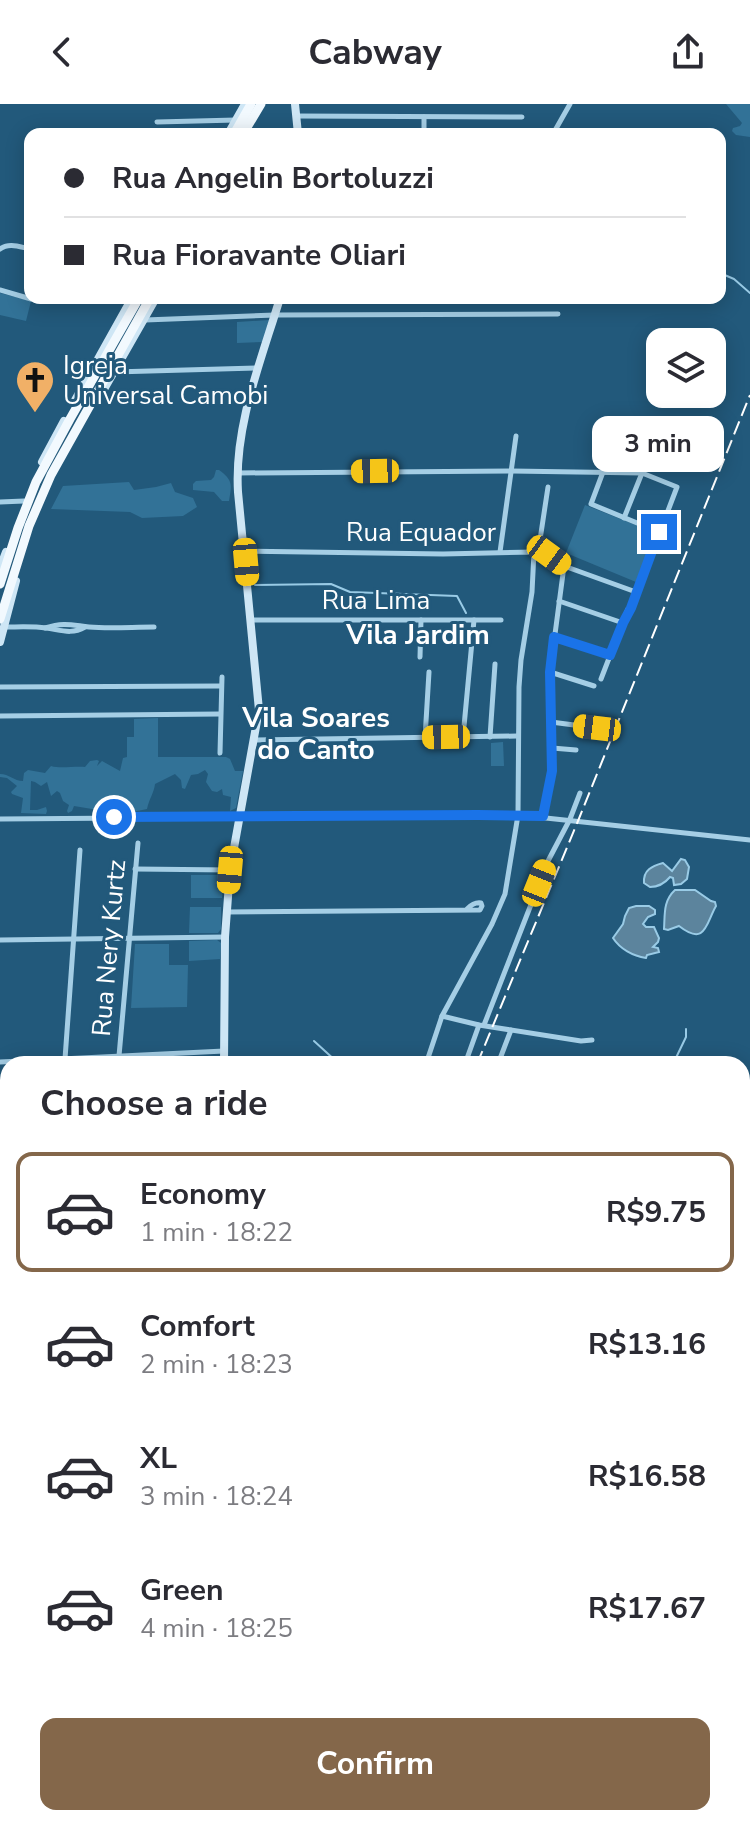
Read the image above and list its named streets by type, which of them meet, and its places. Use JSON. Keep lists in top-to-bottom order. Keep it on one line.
{"streets":{"street":["Rua Equador","Rua Lima","Rua Nery Kurtz"]},"districts":["Vila Jardim","Vila Soares do Canto"],"places":{"church":["Igreja Universal Camobi"]},"page":{"header":"Cabway","banner":["Rua Angelin Bortoluzzi","Rua Fioravante Oliari"],"bubble":"3 min","heading":"Choose a ride","list":[{"name":"Economy","note":"1 min · 18:22","value":"R$9.75"},{"name":"Comfort","note":"2 min · 18:23","value":"R$13.16"},{"name":"XL","note":"3 min · 18:24","value":"R$16.58"},{"name":"Green","note":"4 min · 18:25","value":"R$17.67"}],"buttons":"Confirm"}}
